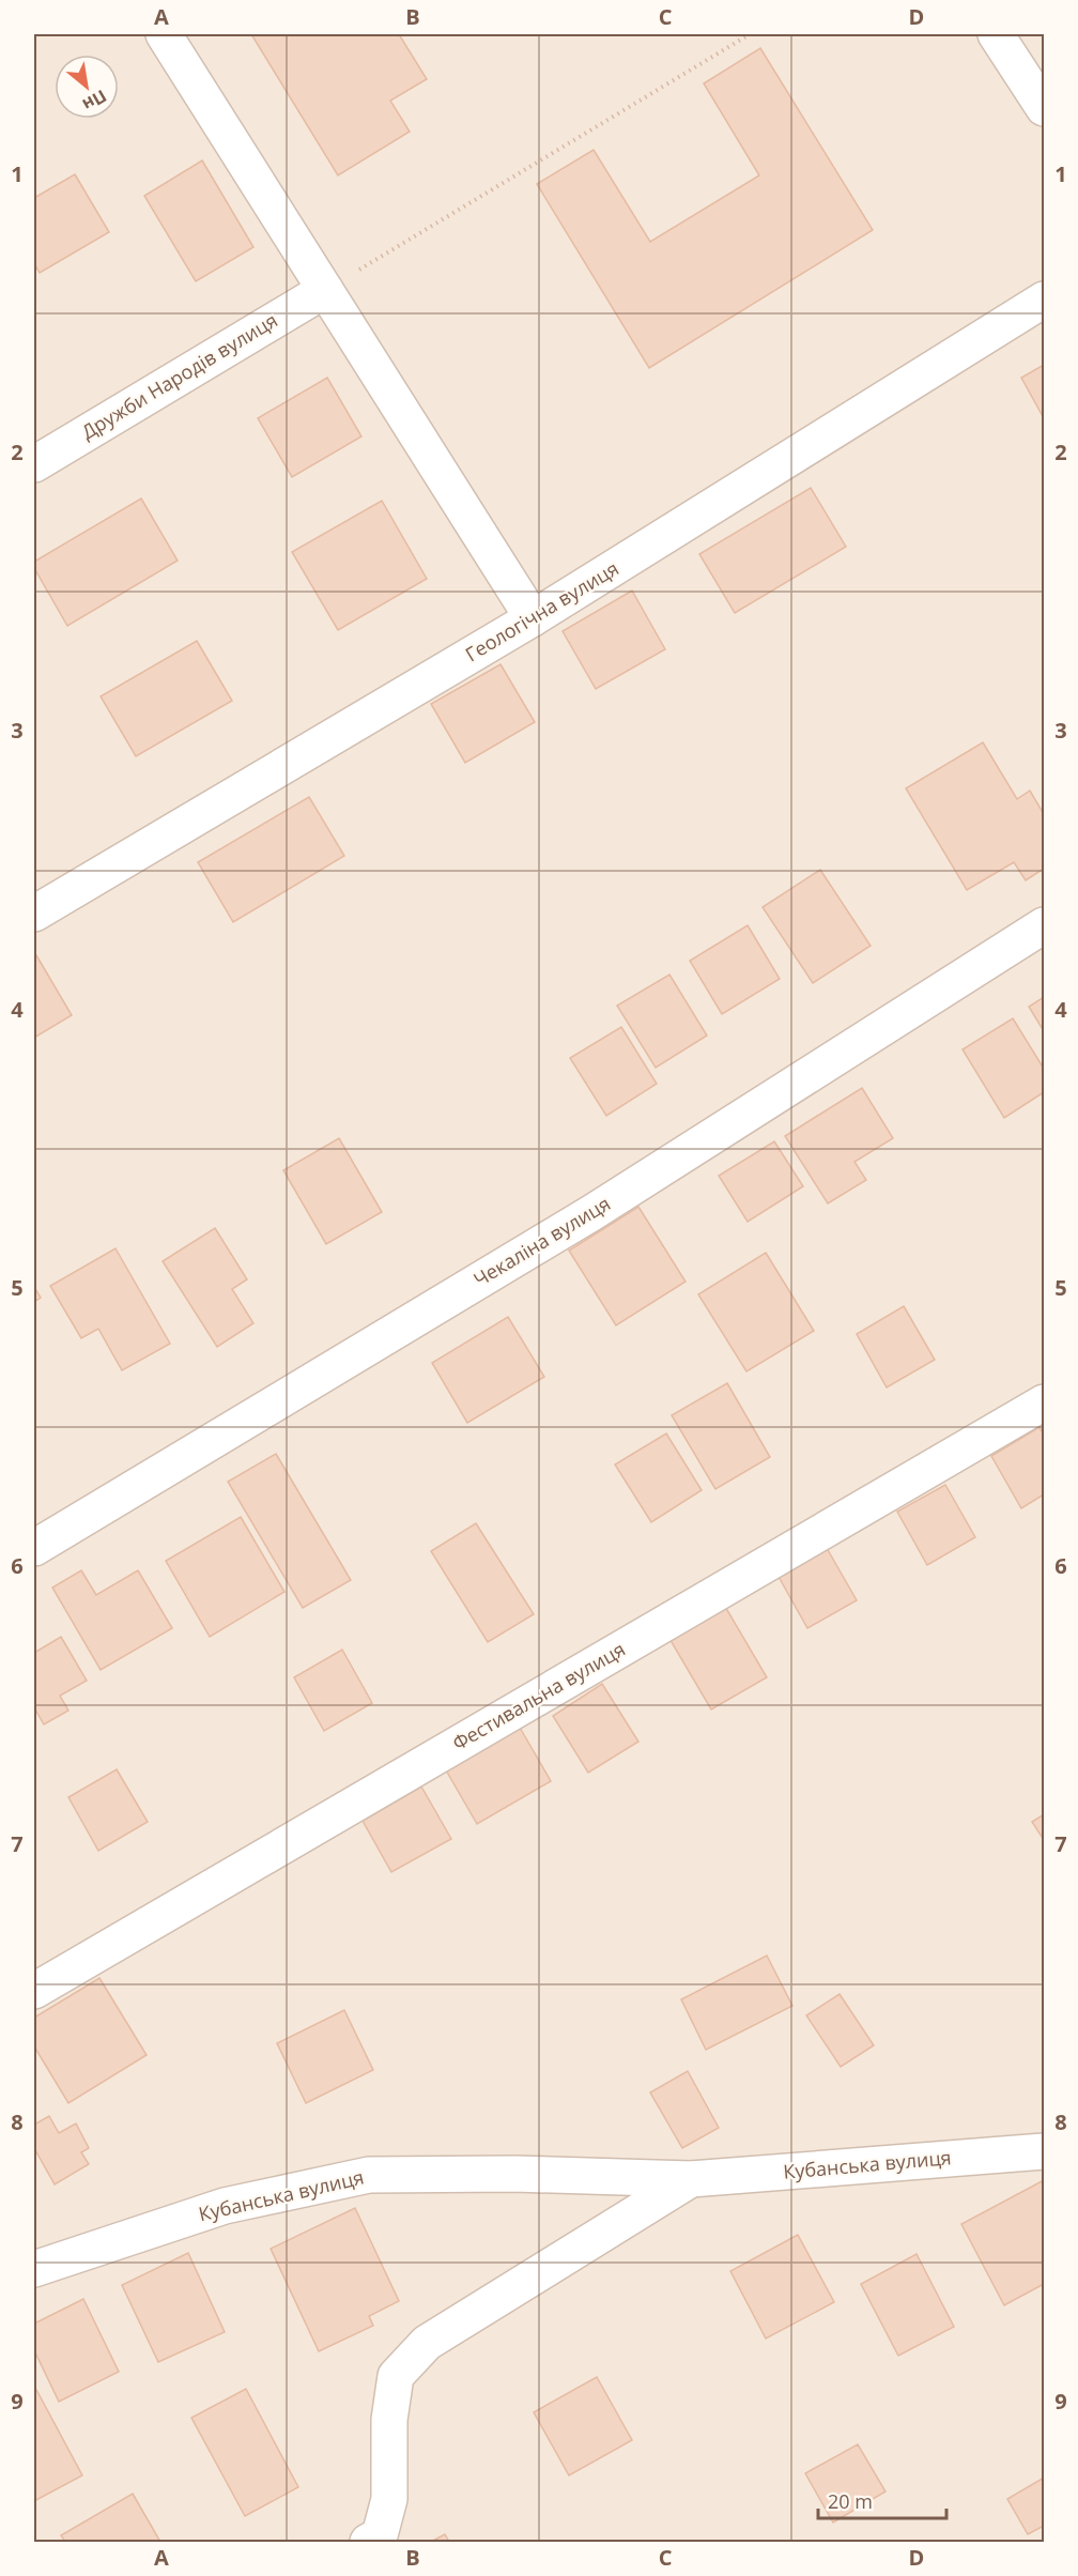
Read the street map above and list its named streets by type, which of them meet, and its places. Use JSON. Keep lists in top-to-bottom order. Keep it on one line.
{"streets":{"street":["Дружби Народів вулиця","Геологічна вулиця","Чекаліна вулиця","Фестивальна вулиця","Кубанська вулиця"]},"scale_bar":"20 m","north":"bottom right","grid":{"columns":["A","B","C","D"],"rows":["1","2","3","4","5","6","7","8","9"]}}
